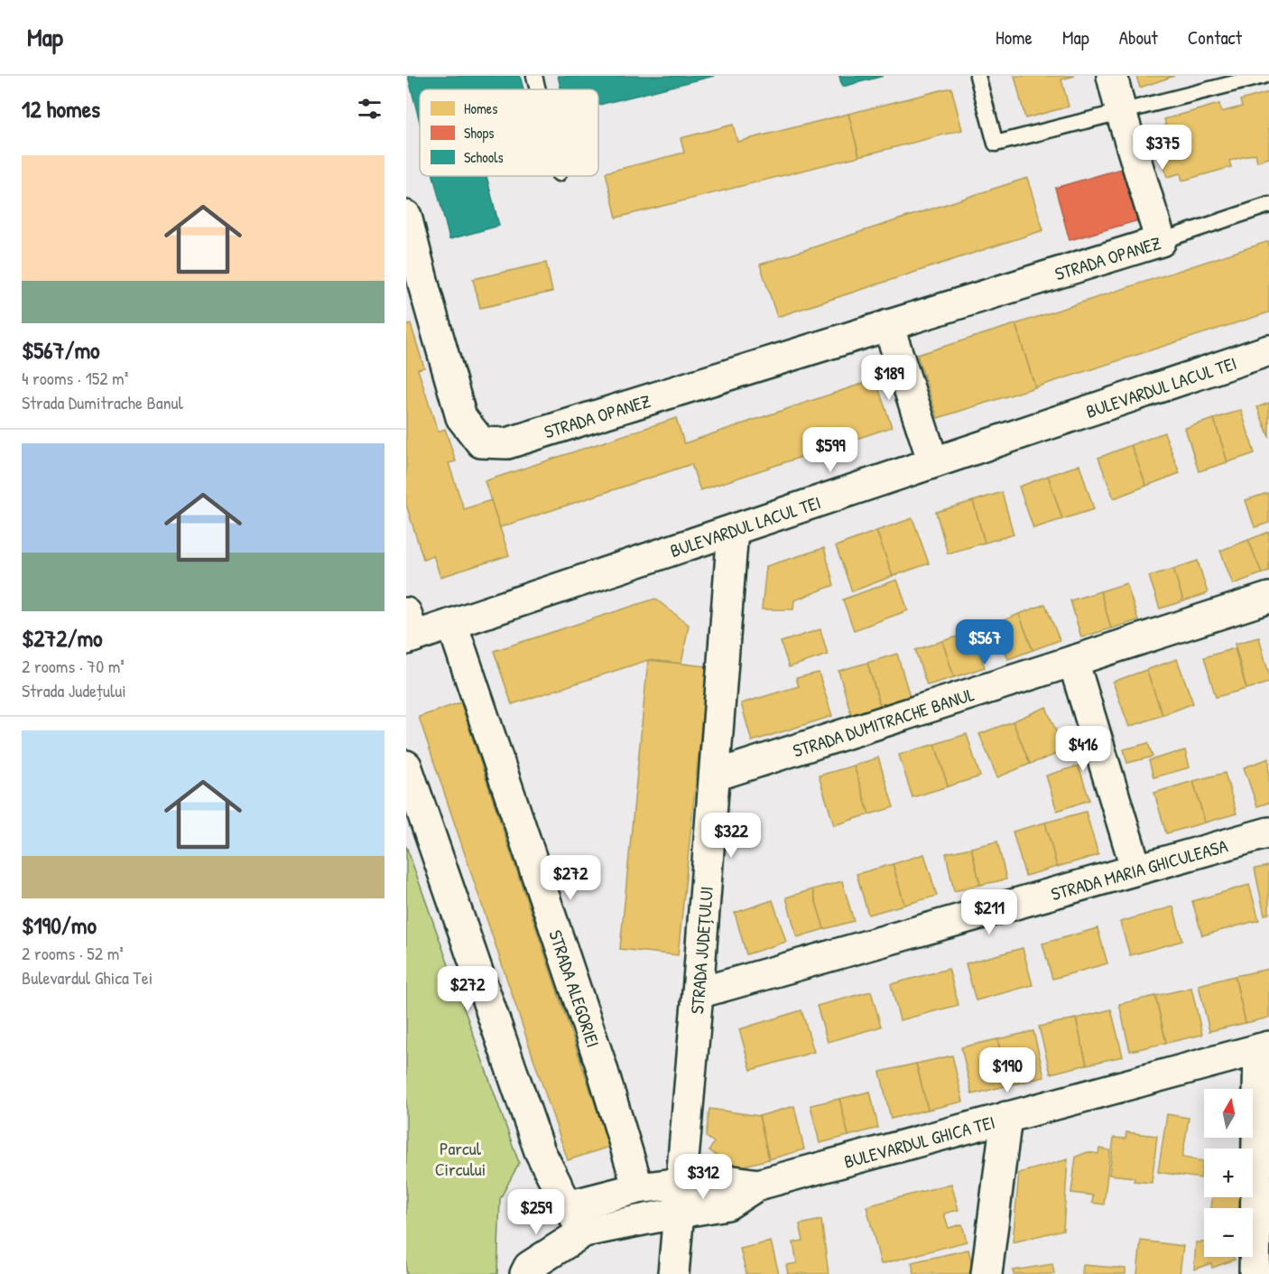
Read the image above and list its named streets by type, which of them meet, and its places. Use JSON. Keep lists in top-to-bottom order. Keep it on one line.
{"streets":{"street":["STRADA OPANEZ","BULEVARDUL LACUL TEI","STRADA DUMITRACHE BANUL","STRADA MARIA GHICULEASA","STRADA JUDEȚULUI","STRADA ALEGORIEI","BULEVARDUL GHICA TEI"]},"crossings":[["BULEVARDUL LACUL TEI","STRADA JUDEȚULUI"],["BULEVARDUL LACUL TEI","STRADA ALEGORIEI"],["STRADA DUMITRACHE BANUL","STRADA JUDEȚULUI"],["STRADA MARIA GHICULEASA","STRADA JUDEȚULUI"],["STRADA JUDEȚULUI","BULEVARDUL GHICA TEI"]],"parks":["Parcul Circului"],"legend":["Homes","Shops","Schools"],"north":"top","page":{"header":"Map","nav":["Home","Map","About","Contact"],"heading":"12 homes","price":["$375","$189","$599","$567","$416","$322","$272","$211","$272","$190","$312","$259"],"list":[{"name":"$567/mo","note":"4 rooms · 152 m² · Strada Dumitrache Banul"},{"name":"$272/mo","note":"2 rooms · 70 m² · Strada Județului"},{"name":"$190/mo","note":"2 rooms · 52 m² · Bulevardul Ghica Tei"}],"map_buttons":["+","−"]}}
